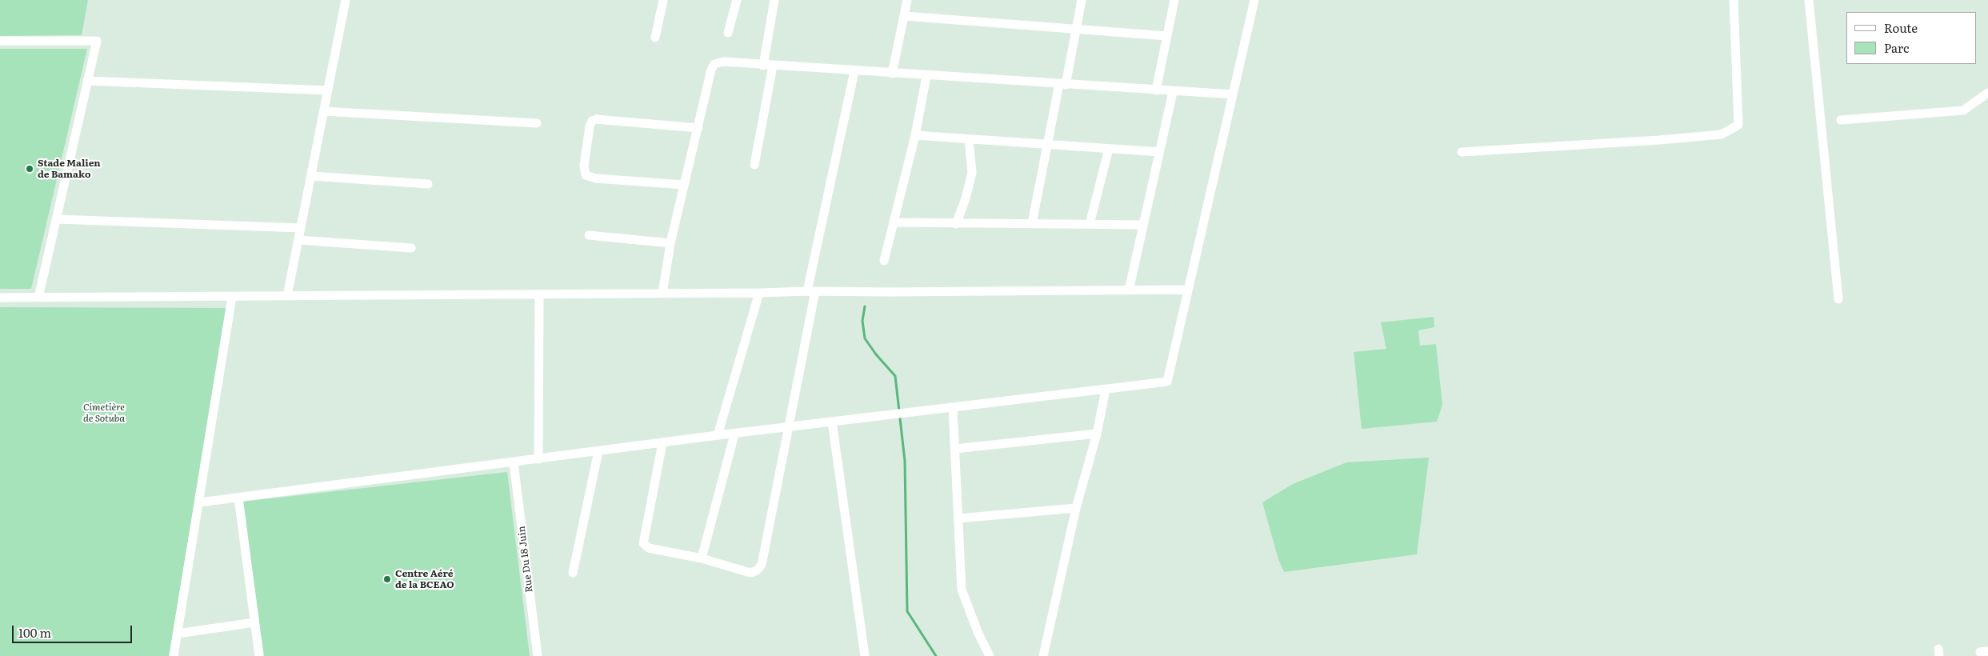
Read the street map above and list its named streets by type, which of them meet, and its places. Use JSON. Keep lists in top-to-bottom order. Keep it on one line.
{"streets":{"street":["Rue Du 18 Juin"]},"parks":["Cimetière de Sotuba"],"places":["Stade Malien de Bamako","Centre Aéré de la BCEAO"],"legend":["Route","Parc"],"scale_bar":"100 m"}
